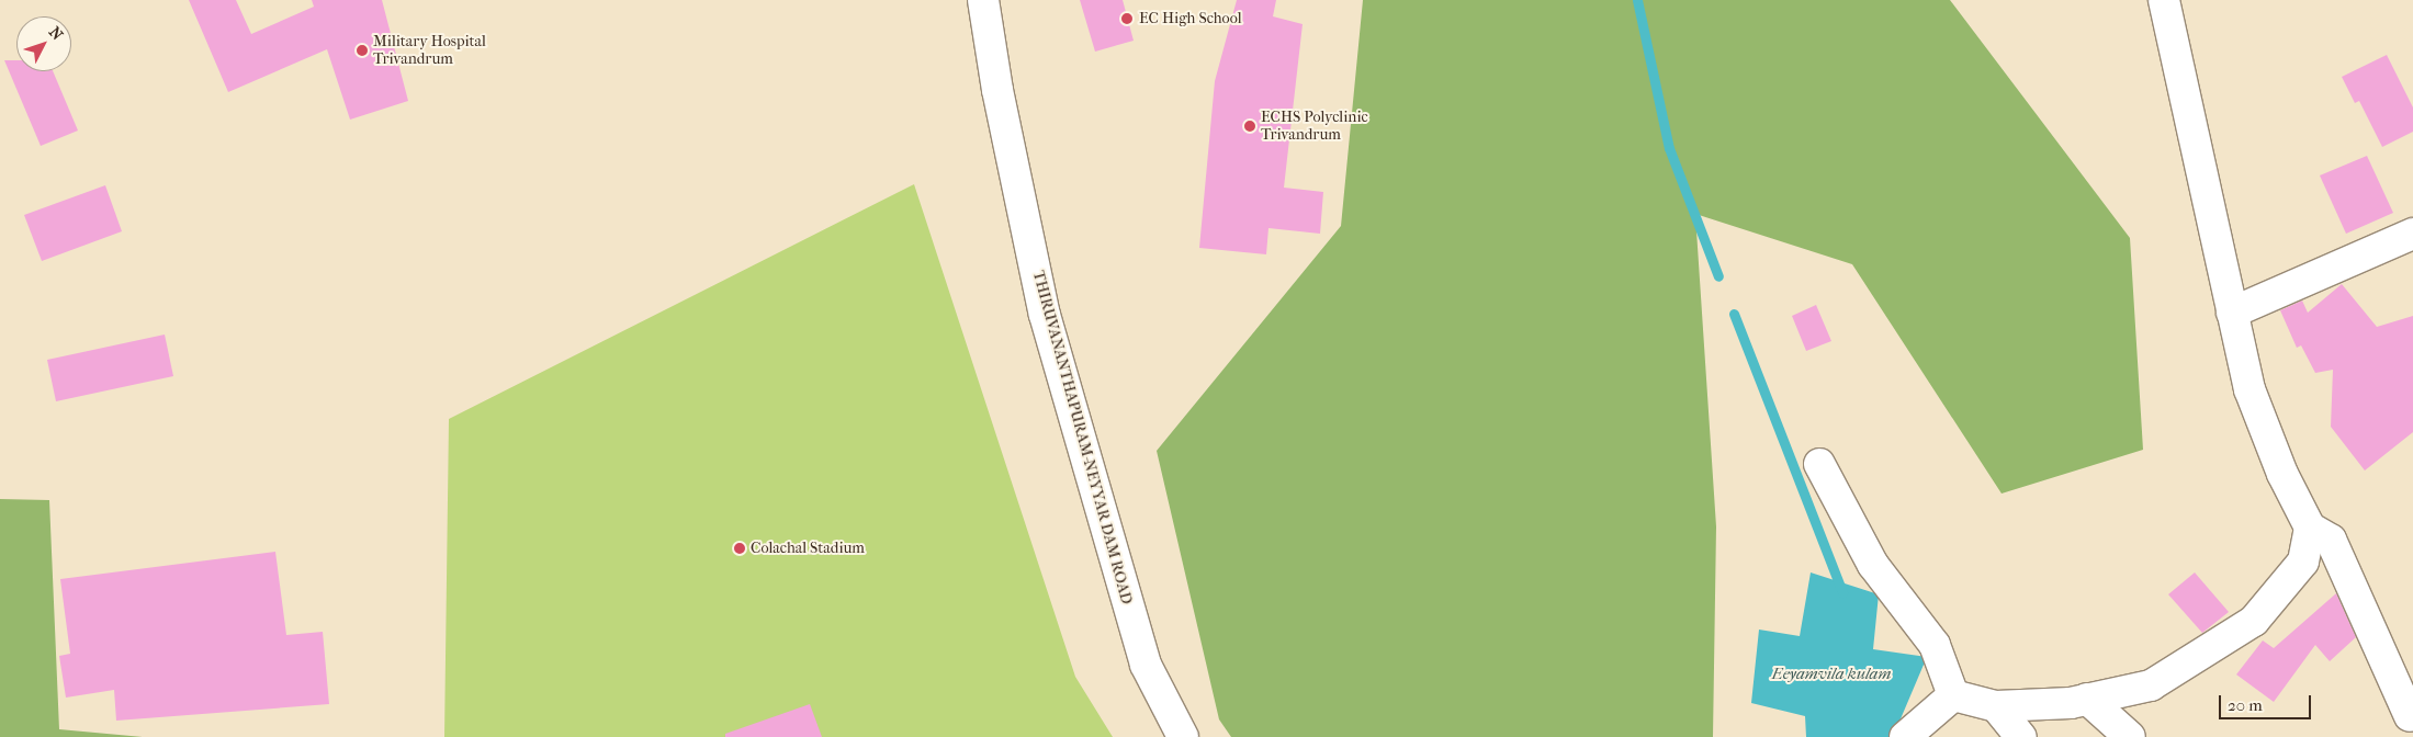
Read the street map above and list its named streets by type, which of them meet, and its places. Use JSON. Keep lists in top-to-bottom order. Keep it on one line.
{"streets":{"street":["THIRUVANANTHAPURAM-NEYYAR DAM ROAD"]},"water":["Eeyamvila kulam"],"places":["EC High School","Military Hospital Trivandrum","ECHS Polyclinic Trivandrum","Colachal Stadium"],"scale_bar":"20 m","north":"top right"}
